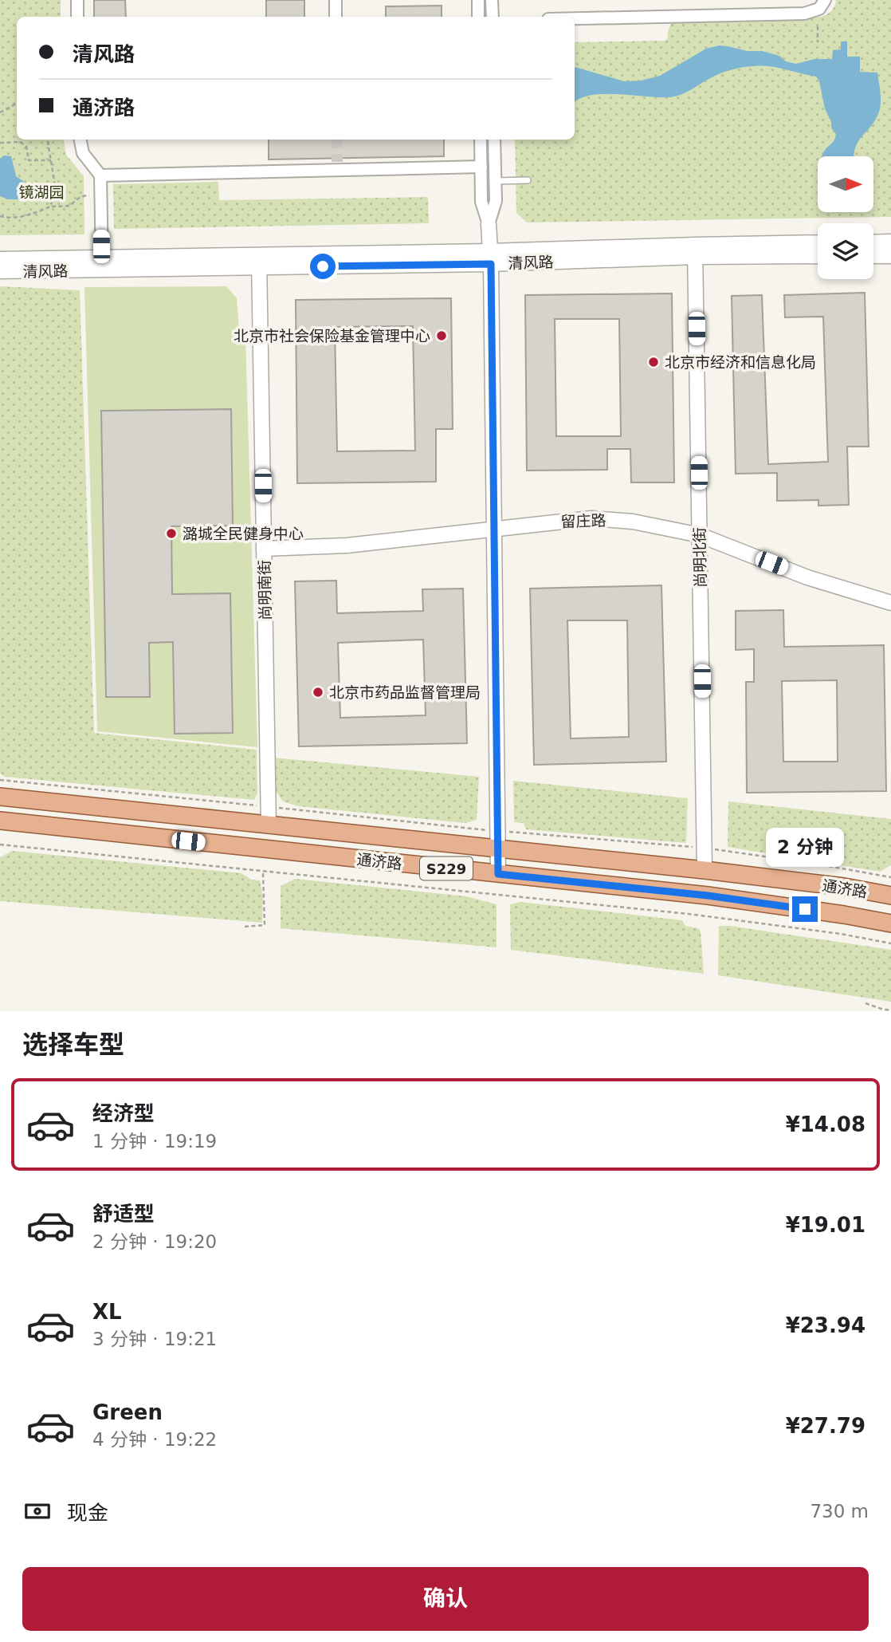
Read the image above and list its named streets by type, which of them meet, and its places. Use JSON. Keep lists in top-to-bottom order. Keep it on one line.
{"streets":{"main road":["通济路","S229"],"street":["清风路","留庄路","尚明北街","尚明南街"]},"crossings":[["清风路","尚明北街"],["清风路","尚明南街"],["留庄路","尚明北街"],["留庄路","尚明南街"],["尚明北街","通济路"],["尚明南街","通济路"]],"parks":["镜湖园"],"places":["北京市社会保险基金管理中心","北京市经济和信息化局","潞城全民健身中心","北京市药品监督管理局"],"north":"right","page":{"banner":["清风路","通济路"],"bubble":"2 分钟","heading":"选择车型","list":[{"name":"经济型","note":"1 分钟 · 19:19","value":"¥14.08"},{"name":"舒适型","note":"2 分钟 · 19:20","value":"¥19.01"},{"name":"XL","note":"3 分钟 · 19:21","value":"¥23.94"},{"name":"Green","note":"4 分钟 · 19:22","value":"¥27.79"}],"pay":["现金","730 m"],"buttons":"确认"}}
